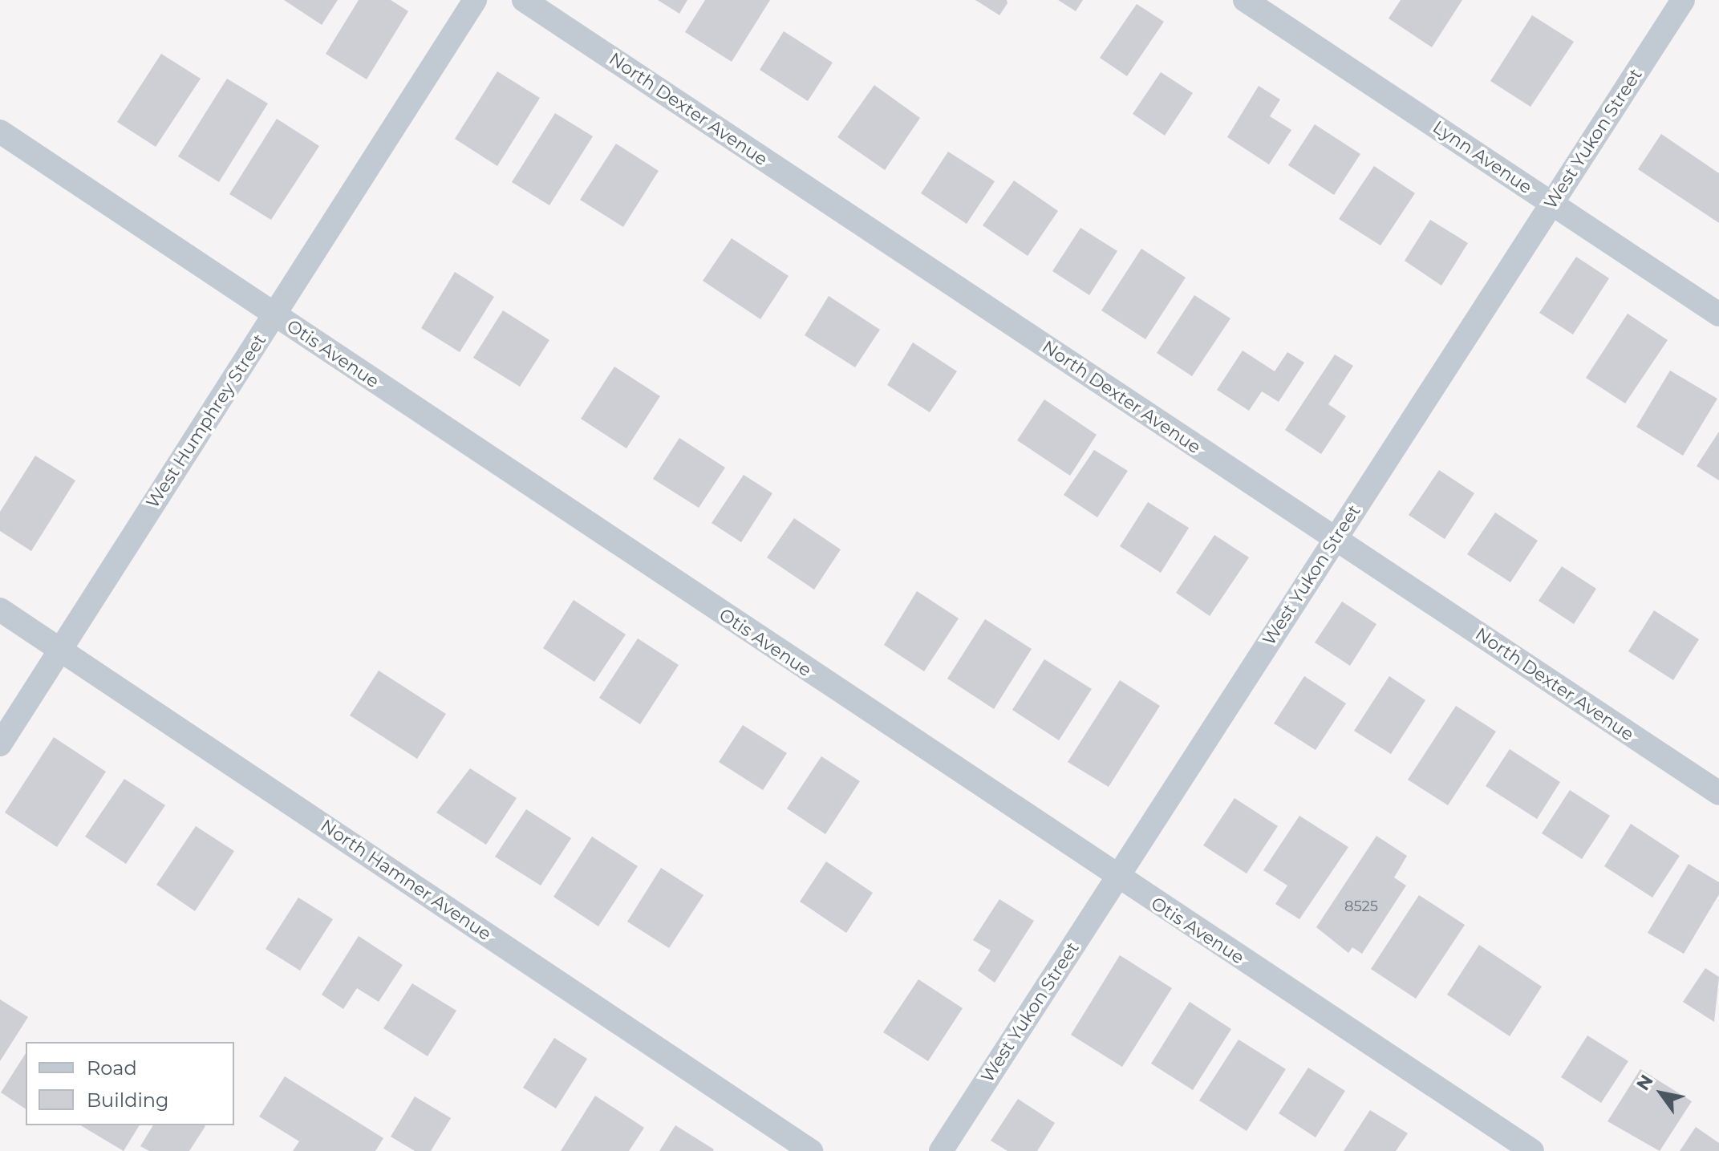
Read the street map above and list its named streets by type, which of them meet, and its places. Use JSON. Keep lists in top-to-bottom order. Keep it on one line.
{"streets":{"street":["North Dexter Avenue","West Yukon Street","Lynn Avenue","Otis Avenue","West Humphrey Street","North Hamner Avenue"]},"crossings":[["North Dexter Avenue","West Yukon Street"],["West Yukon Street","Lynn Avenue"],["West Yukon Street","Otis Avenue"],["Otis Avenue","West Humphrey Street"],["West Humphrey Street","North Hamner Avenue"]],"house_numbers":["8525"],"legend":["Road","Building"],"north":"top left"}
